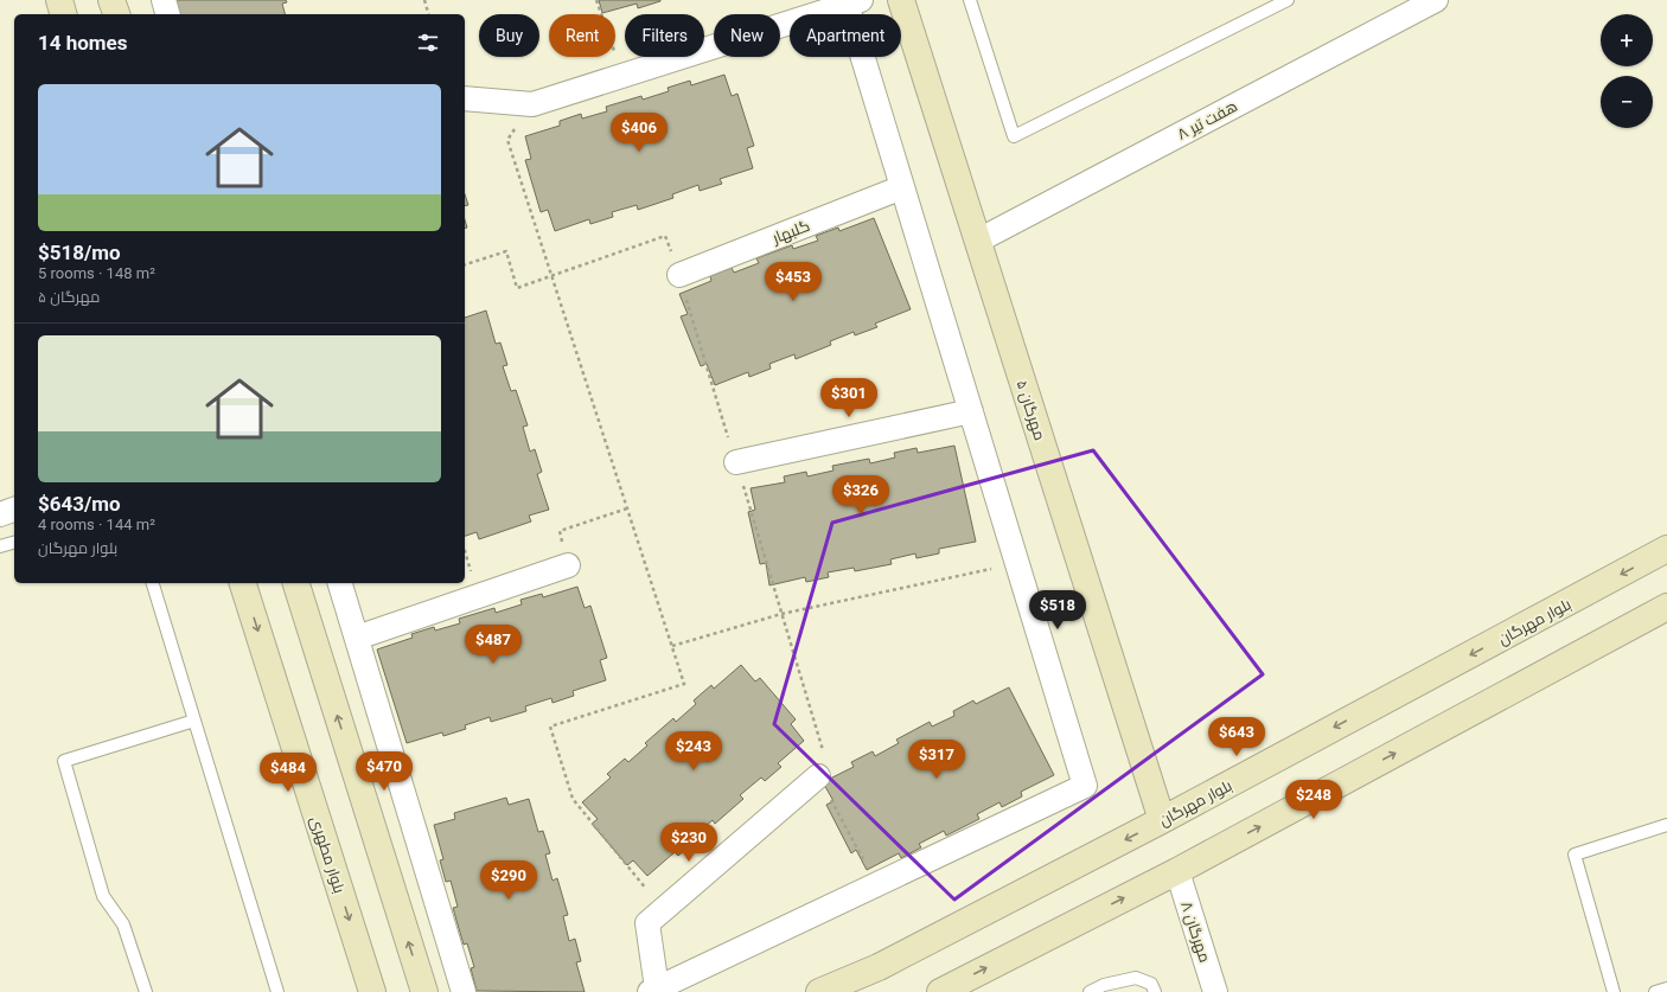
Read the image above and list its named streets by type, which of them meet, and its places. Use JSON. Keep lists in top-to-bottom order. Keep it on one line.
{"streets":{"street":["هفت تیر ۸","گلبهار","مهرگان ۵","بلوار مهرگان","بلوار مطهری","مهرگان ۸"]},"crossings":[["هفت تیر ۸","مهرگان ۵"],["مهرگان ۵","بلوار مهرگان"]],"page":{"map_buttons":["+","−"],"chip":["Buy","Rent","Filters","New","Apartment"],"heading":"14 homes","list":[{"name":"$518/mo","note":"5 rooms · 148 m² · مهرگان ۵"},{"name":"$643/mo","note":"4 rooms · 144 m² · بلوار مهرگان"}],"price":["$406","$453","$301","$326","$518","$487","$643","$243","$317","$470","$484","$248","$230","$290"]}}
